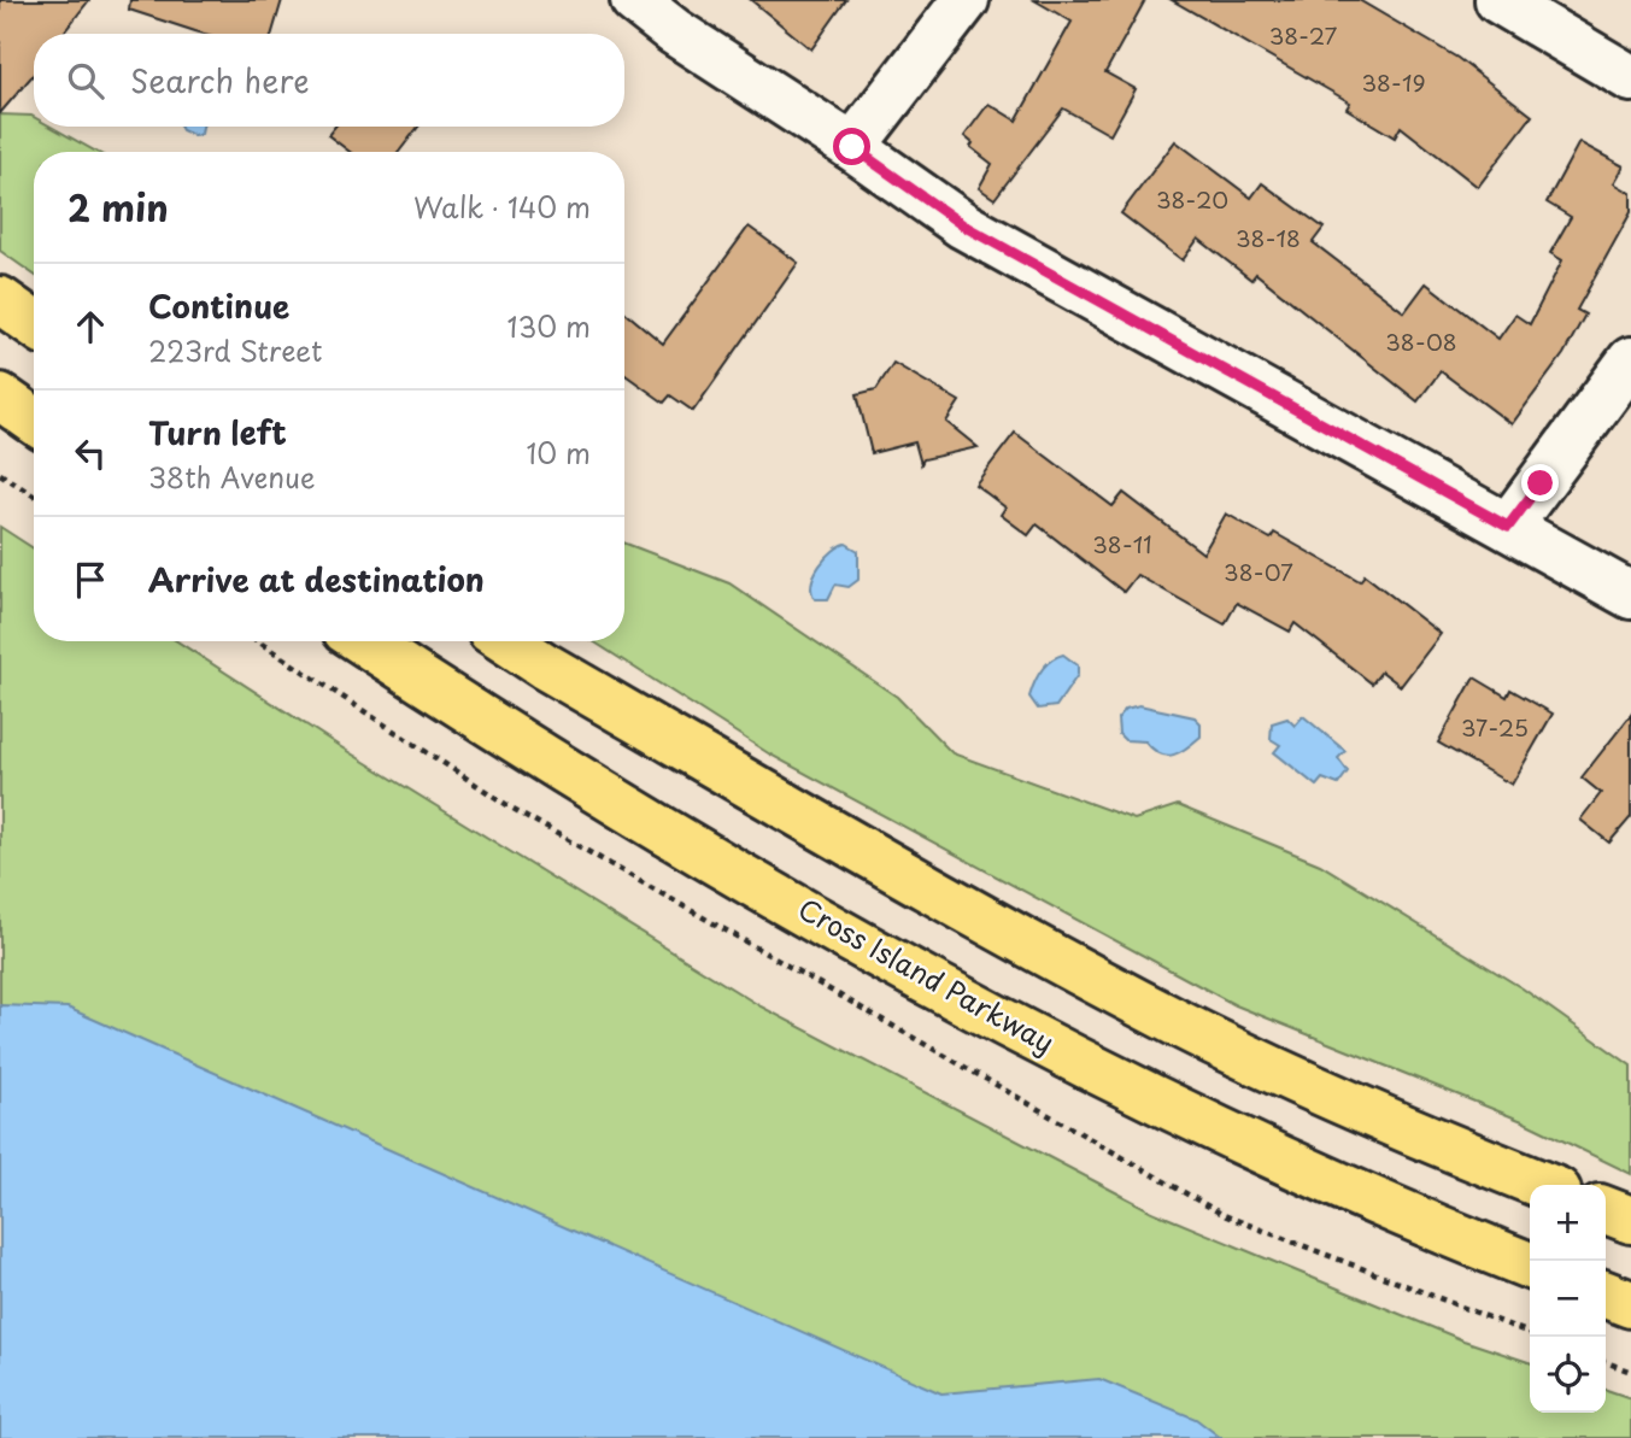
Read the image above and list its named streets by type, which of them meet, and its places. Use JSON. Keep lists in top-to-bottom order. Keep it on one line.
{"streets":{"highway":["Cross Island Parkway"]},"house_numbers":["38-27","38-19","38-20","38-18","38-08","38-11","38-07","37-25"],"page":{"search":"Search here","heading":["2 min","Walk · 140 m"],"list":[["Continue","223rd Street","130 m"],["Turn left","38th Avenue","10 m"],"Arrive at destination"],"map_buttons":["+","−"]}}
